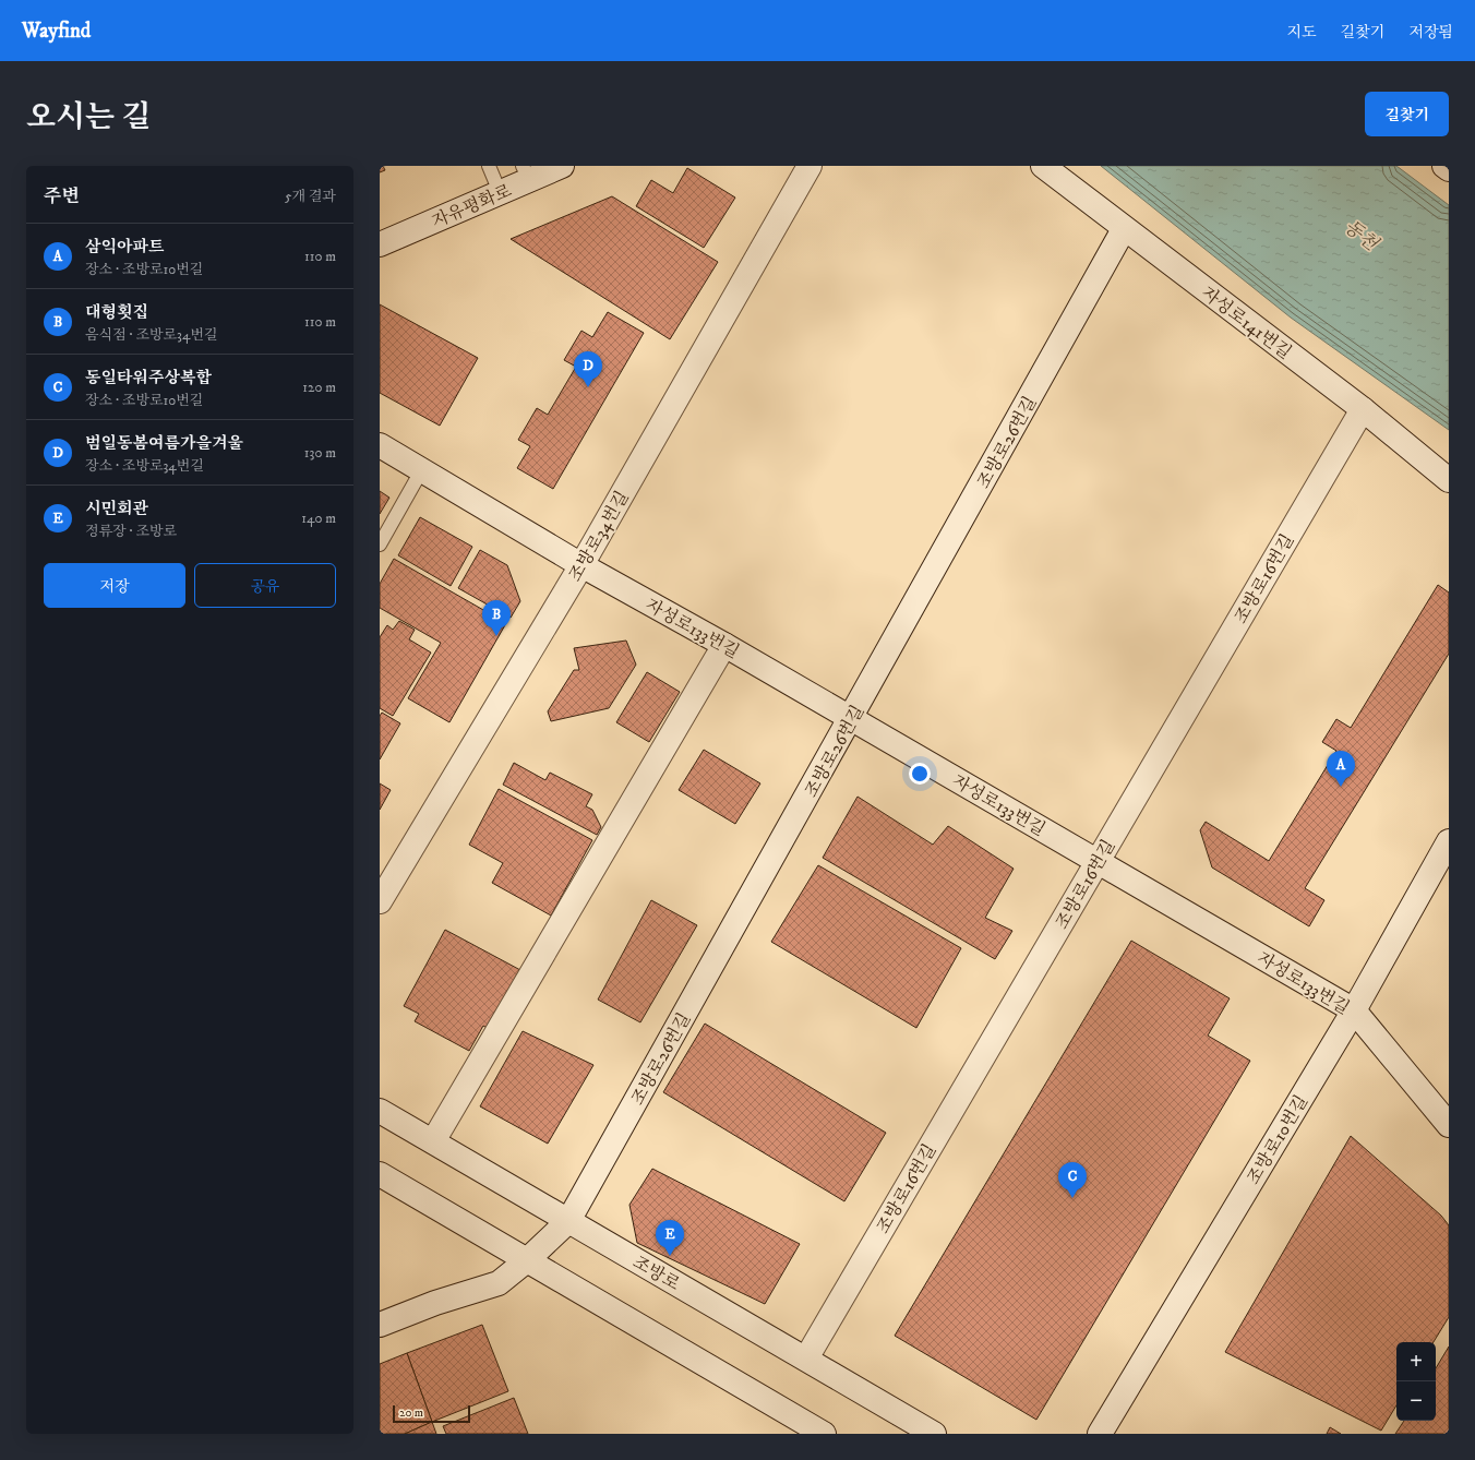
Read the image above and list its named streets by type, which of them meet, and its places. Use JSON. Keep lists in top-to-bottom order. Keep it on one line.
{"streets":{"street":["자유평화로","자성로141번길","조방로26번길","조방로34번길","조방로16번길","자성로133번길","조방로10번길","조방로"]},"crossings":[["자성로141번길","조방로26번길"],["자성로141번길","조방로16번길"],["조방로26번길","자성로133번길"],["조방로26번길","조방로"],["조방로34번길","자성로133번길"],["조방로16번길","자성로133번길"],["조방로16번길","조방로"],["자성로133번길","조방로10번길"]],"water":["동천"],"scale_bar":"20 m","page":{"header":"Wayfind","nav":["지도","길찾기","저장됨"],"title":"오시는 길","buttons":["길찾기",["저장","공유"]],"heading":["주변","5개 결과"],"list":[{"mark":"A","name":"삼익아파트","note":"장소 · 조방로10번길","value":"110 m"},{"mark":"B","name":"대형횟집","note":"음식점 · 조방로34번길","value":"110 m"},{"mark":"C","name":"동일타워주상복합","note":"장소 · 조방로10번길","value":"120 m"},{"mark":"D","name":"범일동봄여름가을겨울","note":"장소 · 조방로34번길","value":"130 m"},{"mark":"E","name":"시민회관","note":"정류장 · 조방로","value":"140 m"}],"pins":["D","B","A","C","E"],"map_buttons":["+","−"],"scale":"20 m"}}
